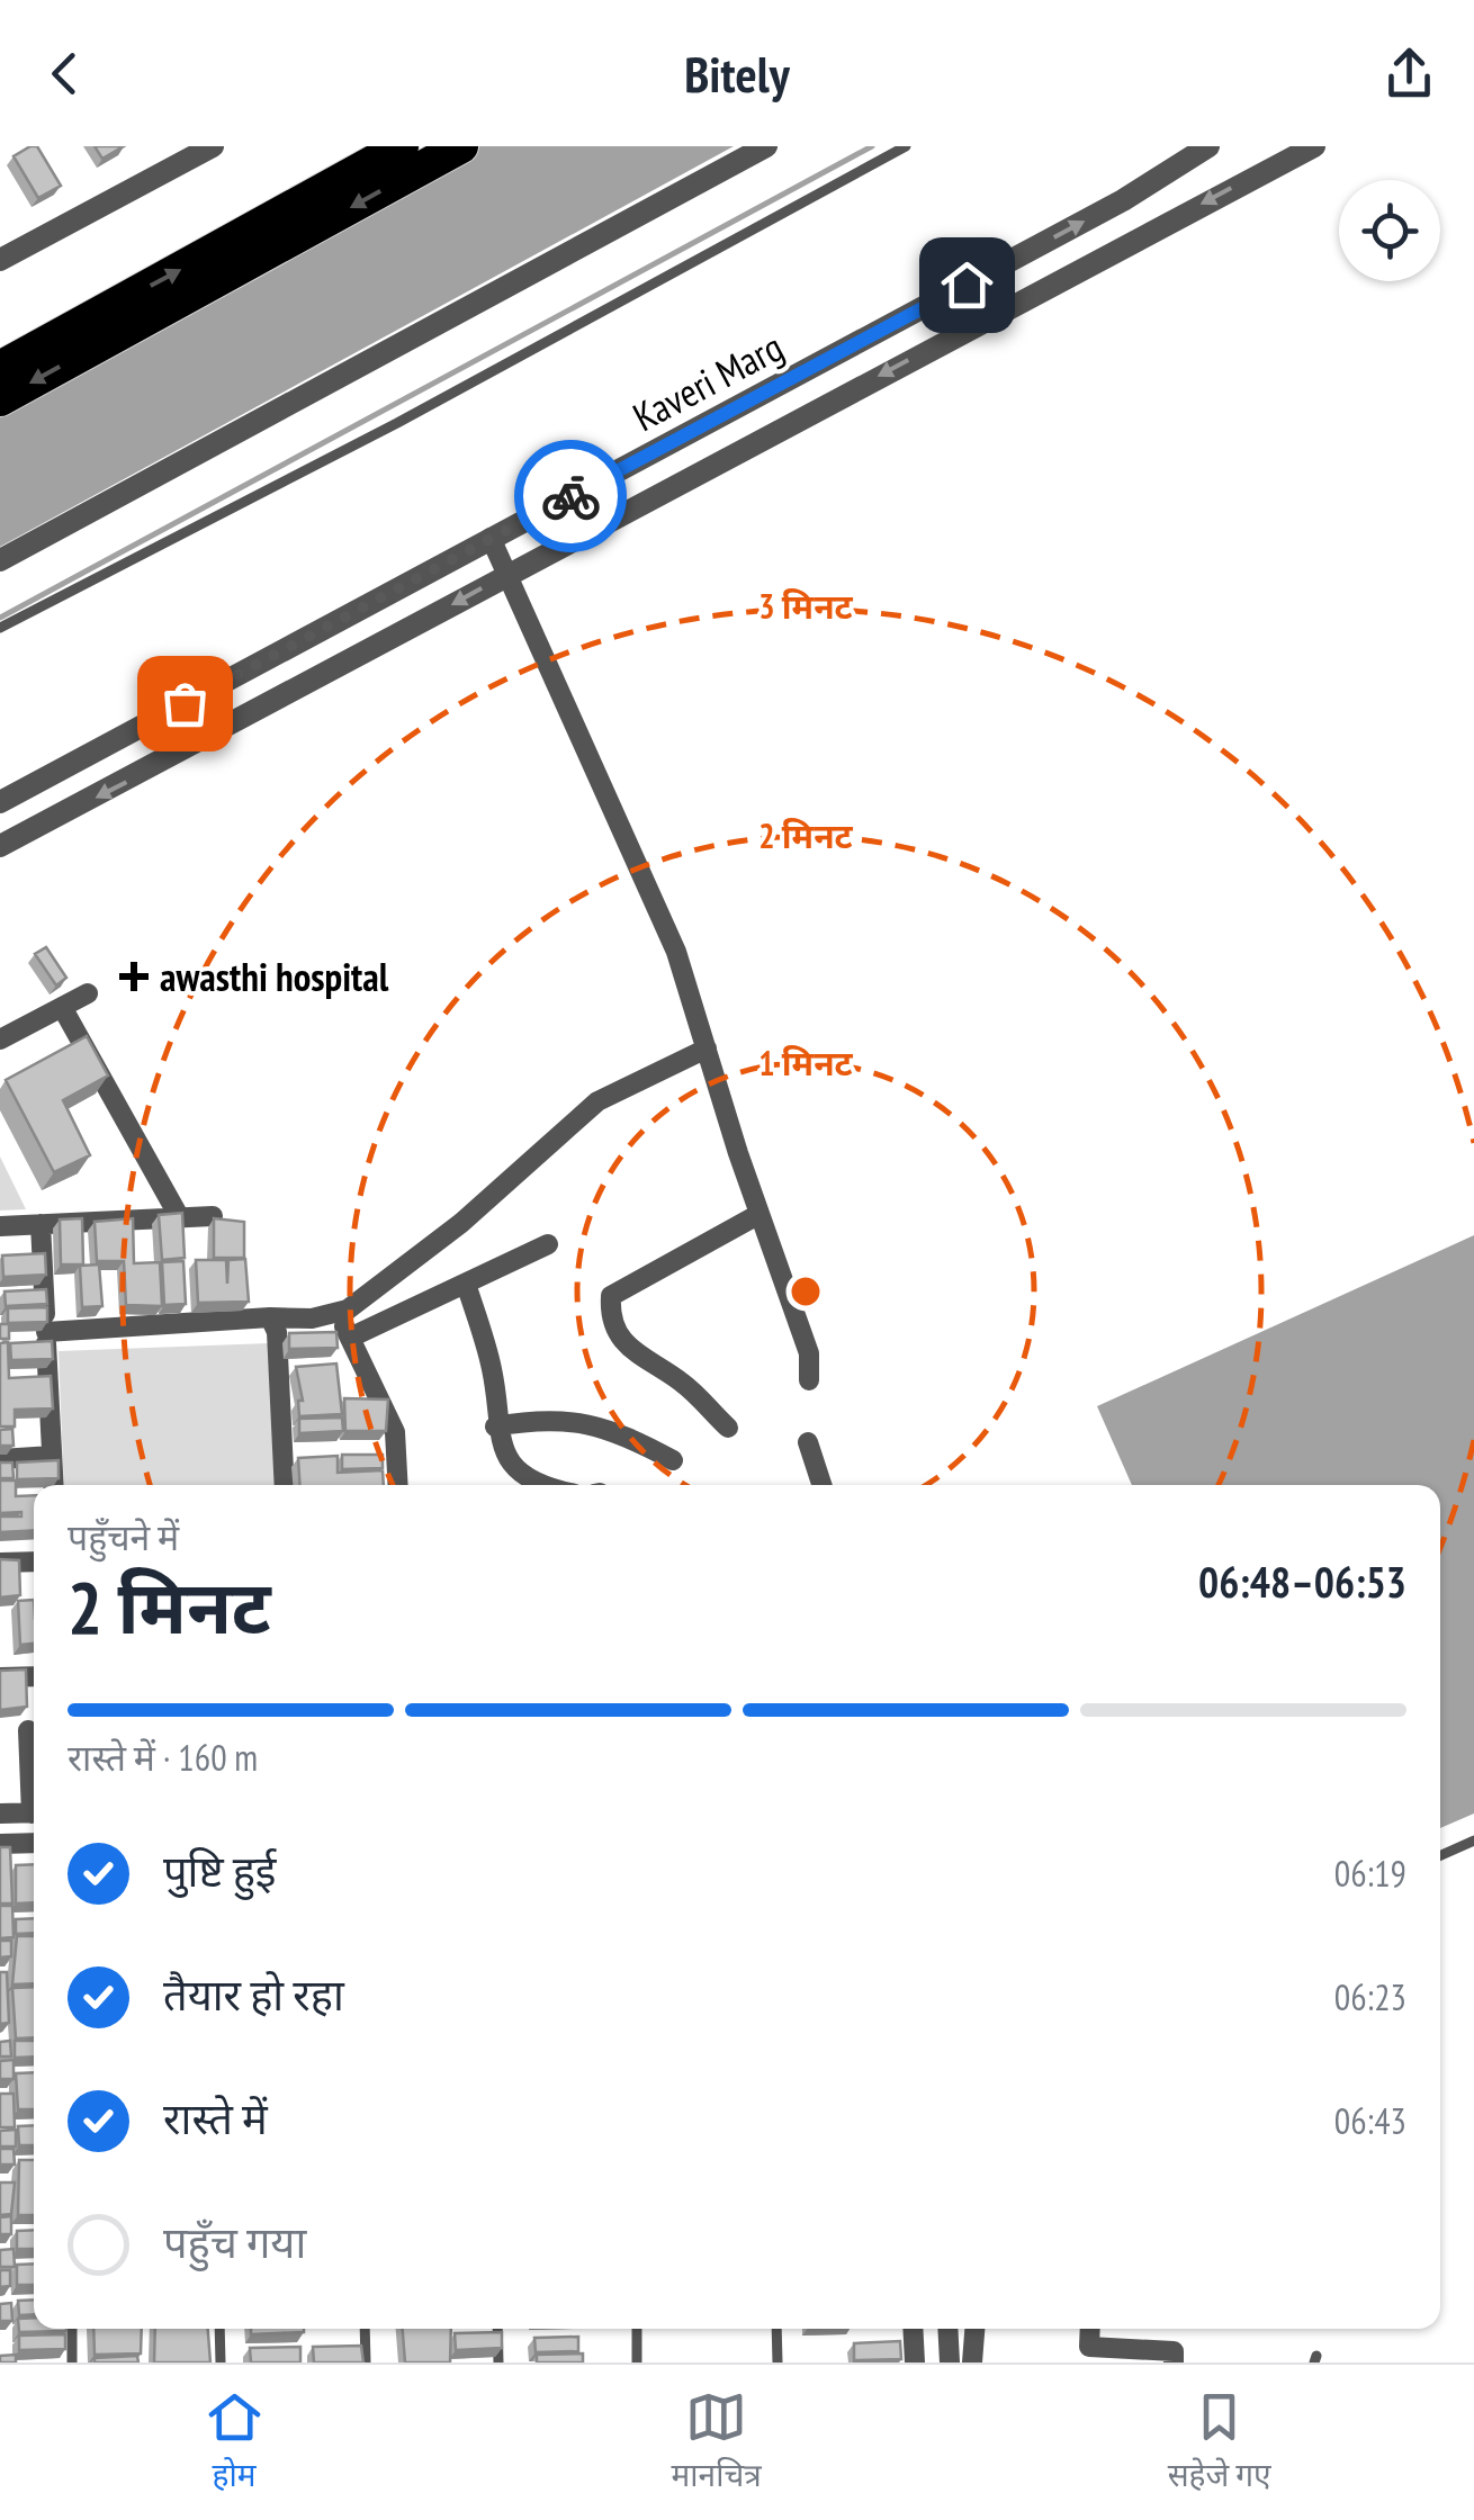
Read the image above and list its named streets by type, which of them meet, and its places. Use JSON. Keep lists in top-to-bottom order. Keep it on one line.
{"streets":{"street":["Kaveri Marg"]},"places":{"health":["awasthi hospital"]},"page":{"header":"Bitely","heading":["2 मिनट","पहुँचने में","06:48–06:53"],"bar":"रास्ते में · 160 m","list":[["पुष्टि हुई","06:19"],["तैयार हो रहा","06:23"],["रास्ते में","06:43"],"पहुँच गया"],"tabs":["होम","मानचित्र","सहेजे गए"]},"rings":["3 मिनट","2 मिनट","1 मिनट"]}
